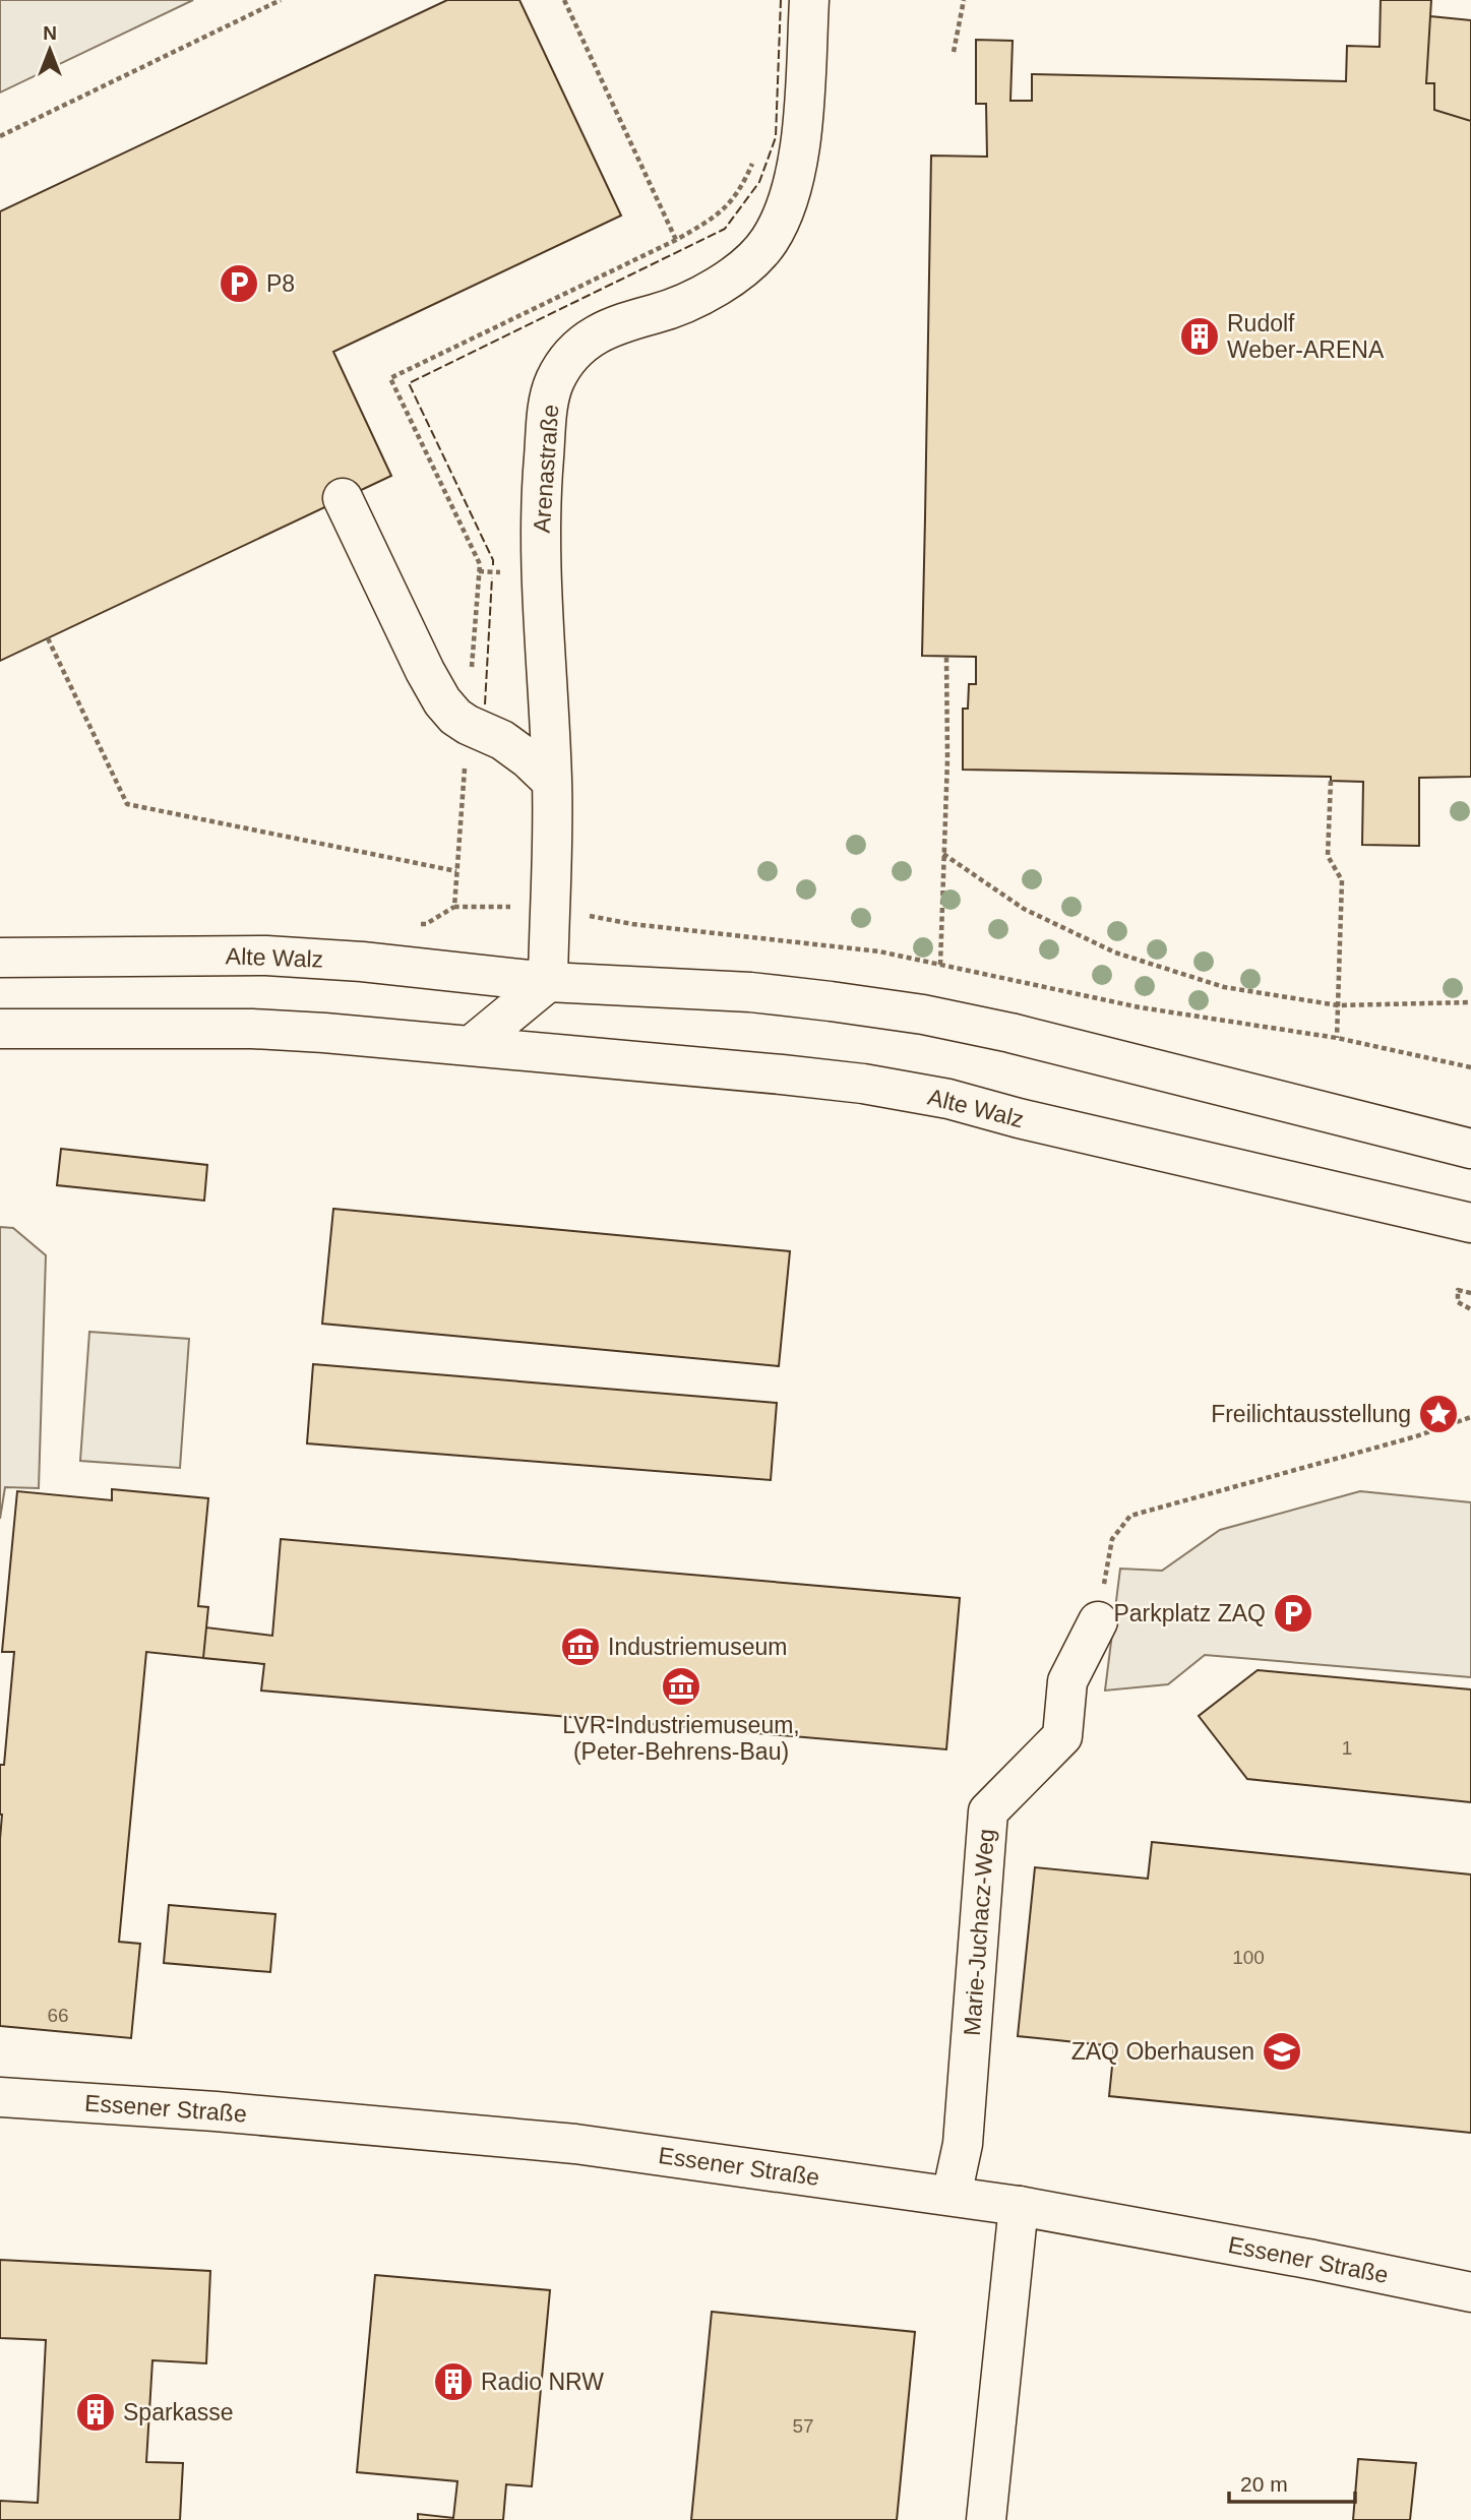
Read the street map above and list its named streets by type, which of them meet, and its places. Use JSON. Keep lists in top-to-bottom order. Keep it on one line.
{"streets":{"street":["Arenastraße","Alte Walz","Marie-Juchacz-Weg","Essener Straße"]},"crossings":[["Arenastraße","Alte Walz"],["Marie-Juchacz-Weg","Essener Straße"]],"places":{"parking":["P8","Parkplatz ZAQ"],"building":["Rudolf Weber-ARENA","Radio NRW","Sparkasse"],"place":["Freilichtausstellung"],"museum":["Industriemuseum","LVR-Industriemuseum, (Peter-Behrens-Bau)"],"school or university":["ZAQ Oberhausen"]},"house_numbers":["1","100","66","57"],"scale_bar":"20 m","north":"top"}
